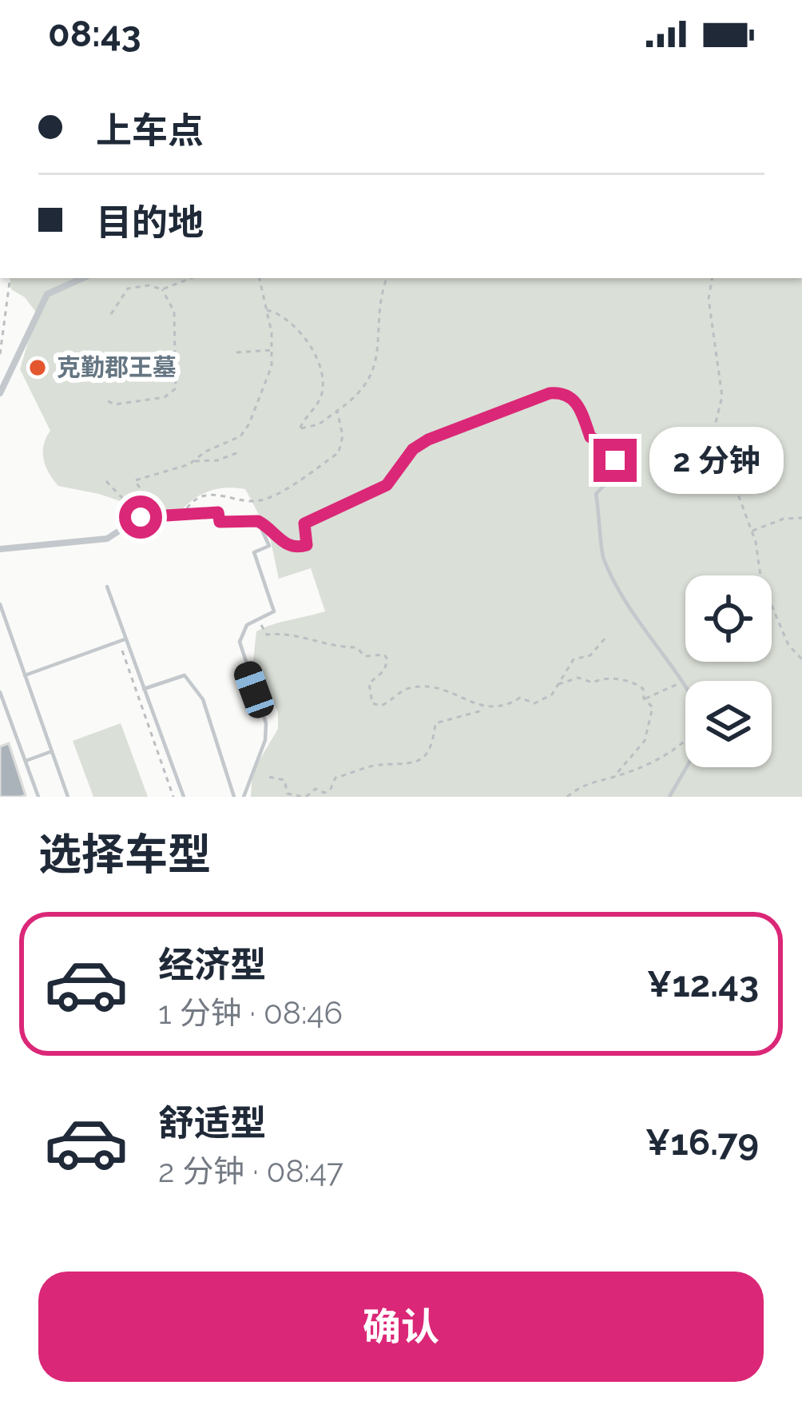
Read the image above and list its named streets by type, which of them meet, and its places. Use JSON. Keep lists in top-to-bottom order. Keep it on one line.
{"places":["克勤郡王墓"],"page":{"status":"08:43","banner":["上车点","目的地"],"bubble":"2 分钟","heading":"选择车型","list":[{"name":"经济型","note":"1 分钟 · 08:46","value":"¥12.43"},{"name":"舒适型","note":"2 分钟 · 08:47","value":"¥16.79"}],"buttons":"确认"}}
